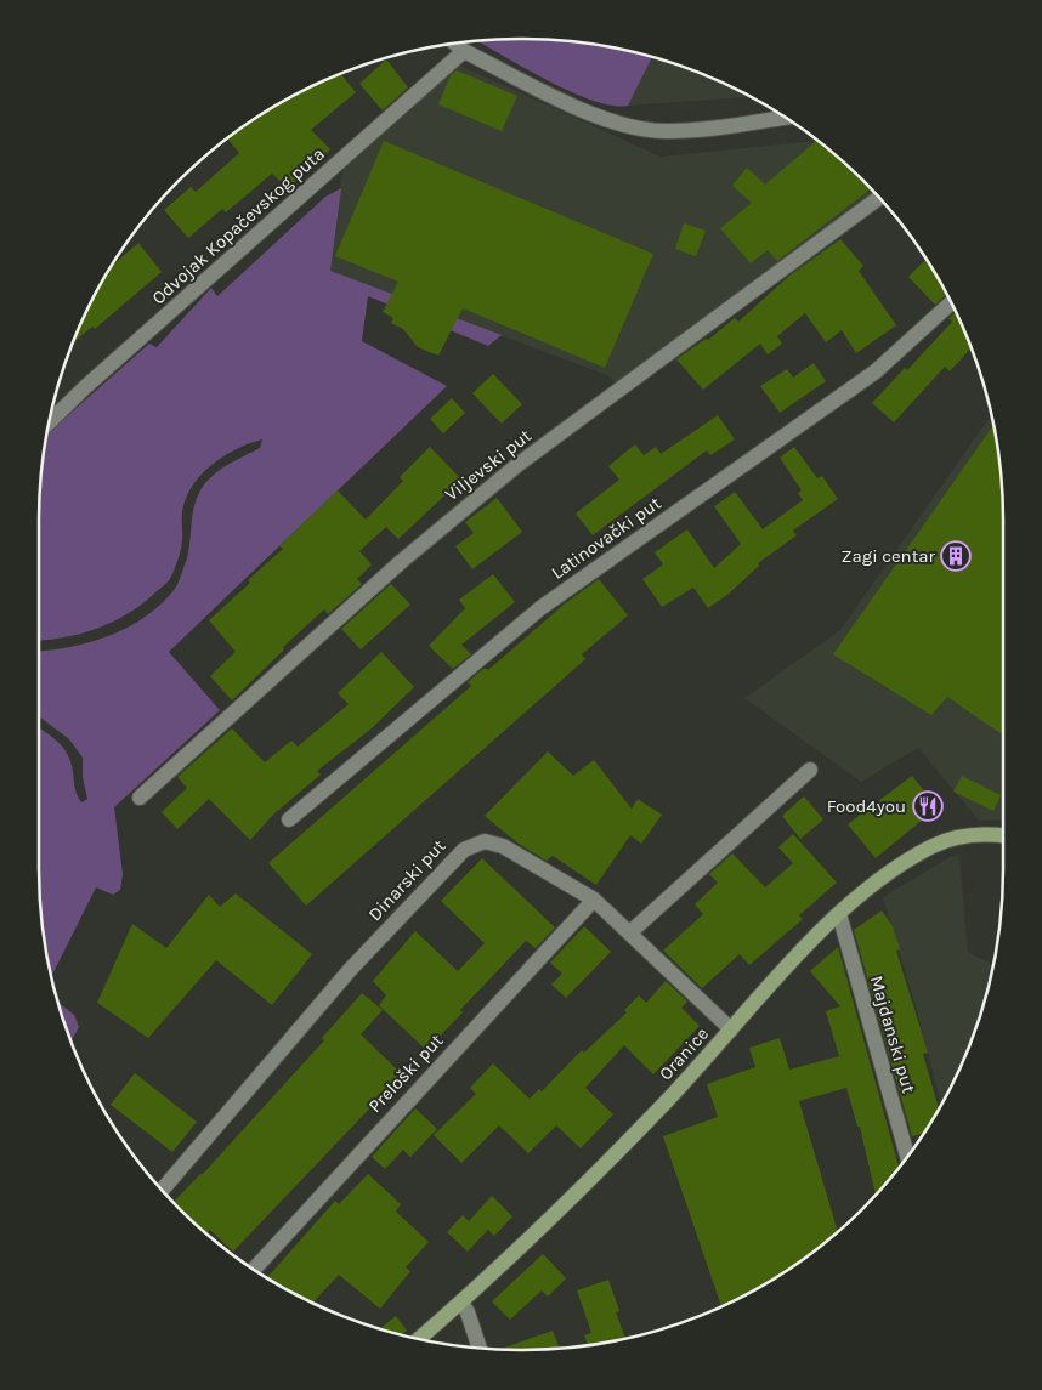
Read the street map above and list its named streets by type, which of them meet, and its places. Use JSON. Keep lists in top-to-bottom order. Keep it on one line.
{"streets":{"main road":["Oranice"],"street":["Odvojak Kopačevskog puta","Viljevski put","Latinovački put","Dinarski put","Majdanski put","Preloški put"]},"crossings":[["Dinarski put","Oranice"],["Dinarski put","Preloški put"],["Majdanski put","Oranice"]],"places":{"building":["Zagi centar"],"restaurant":["Food4you"]}}
